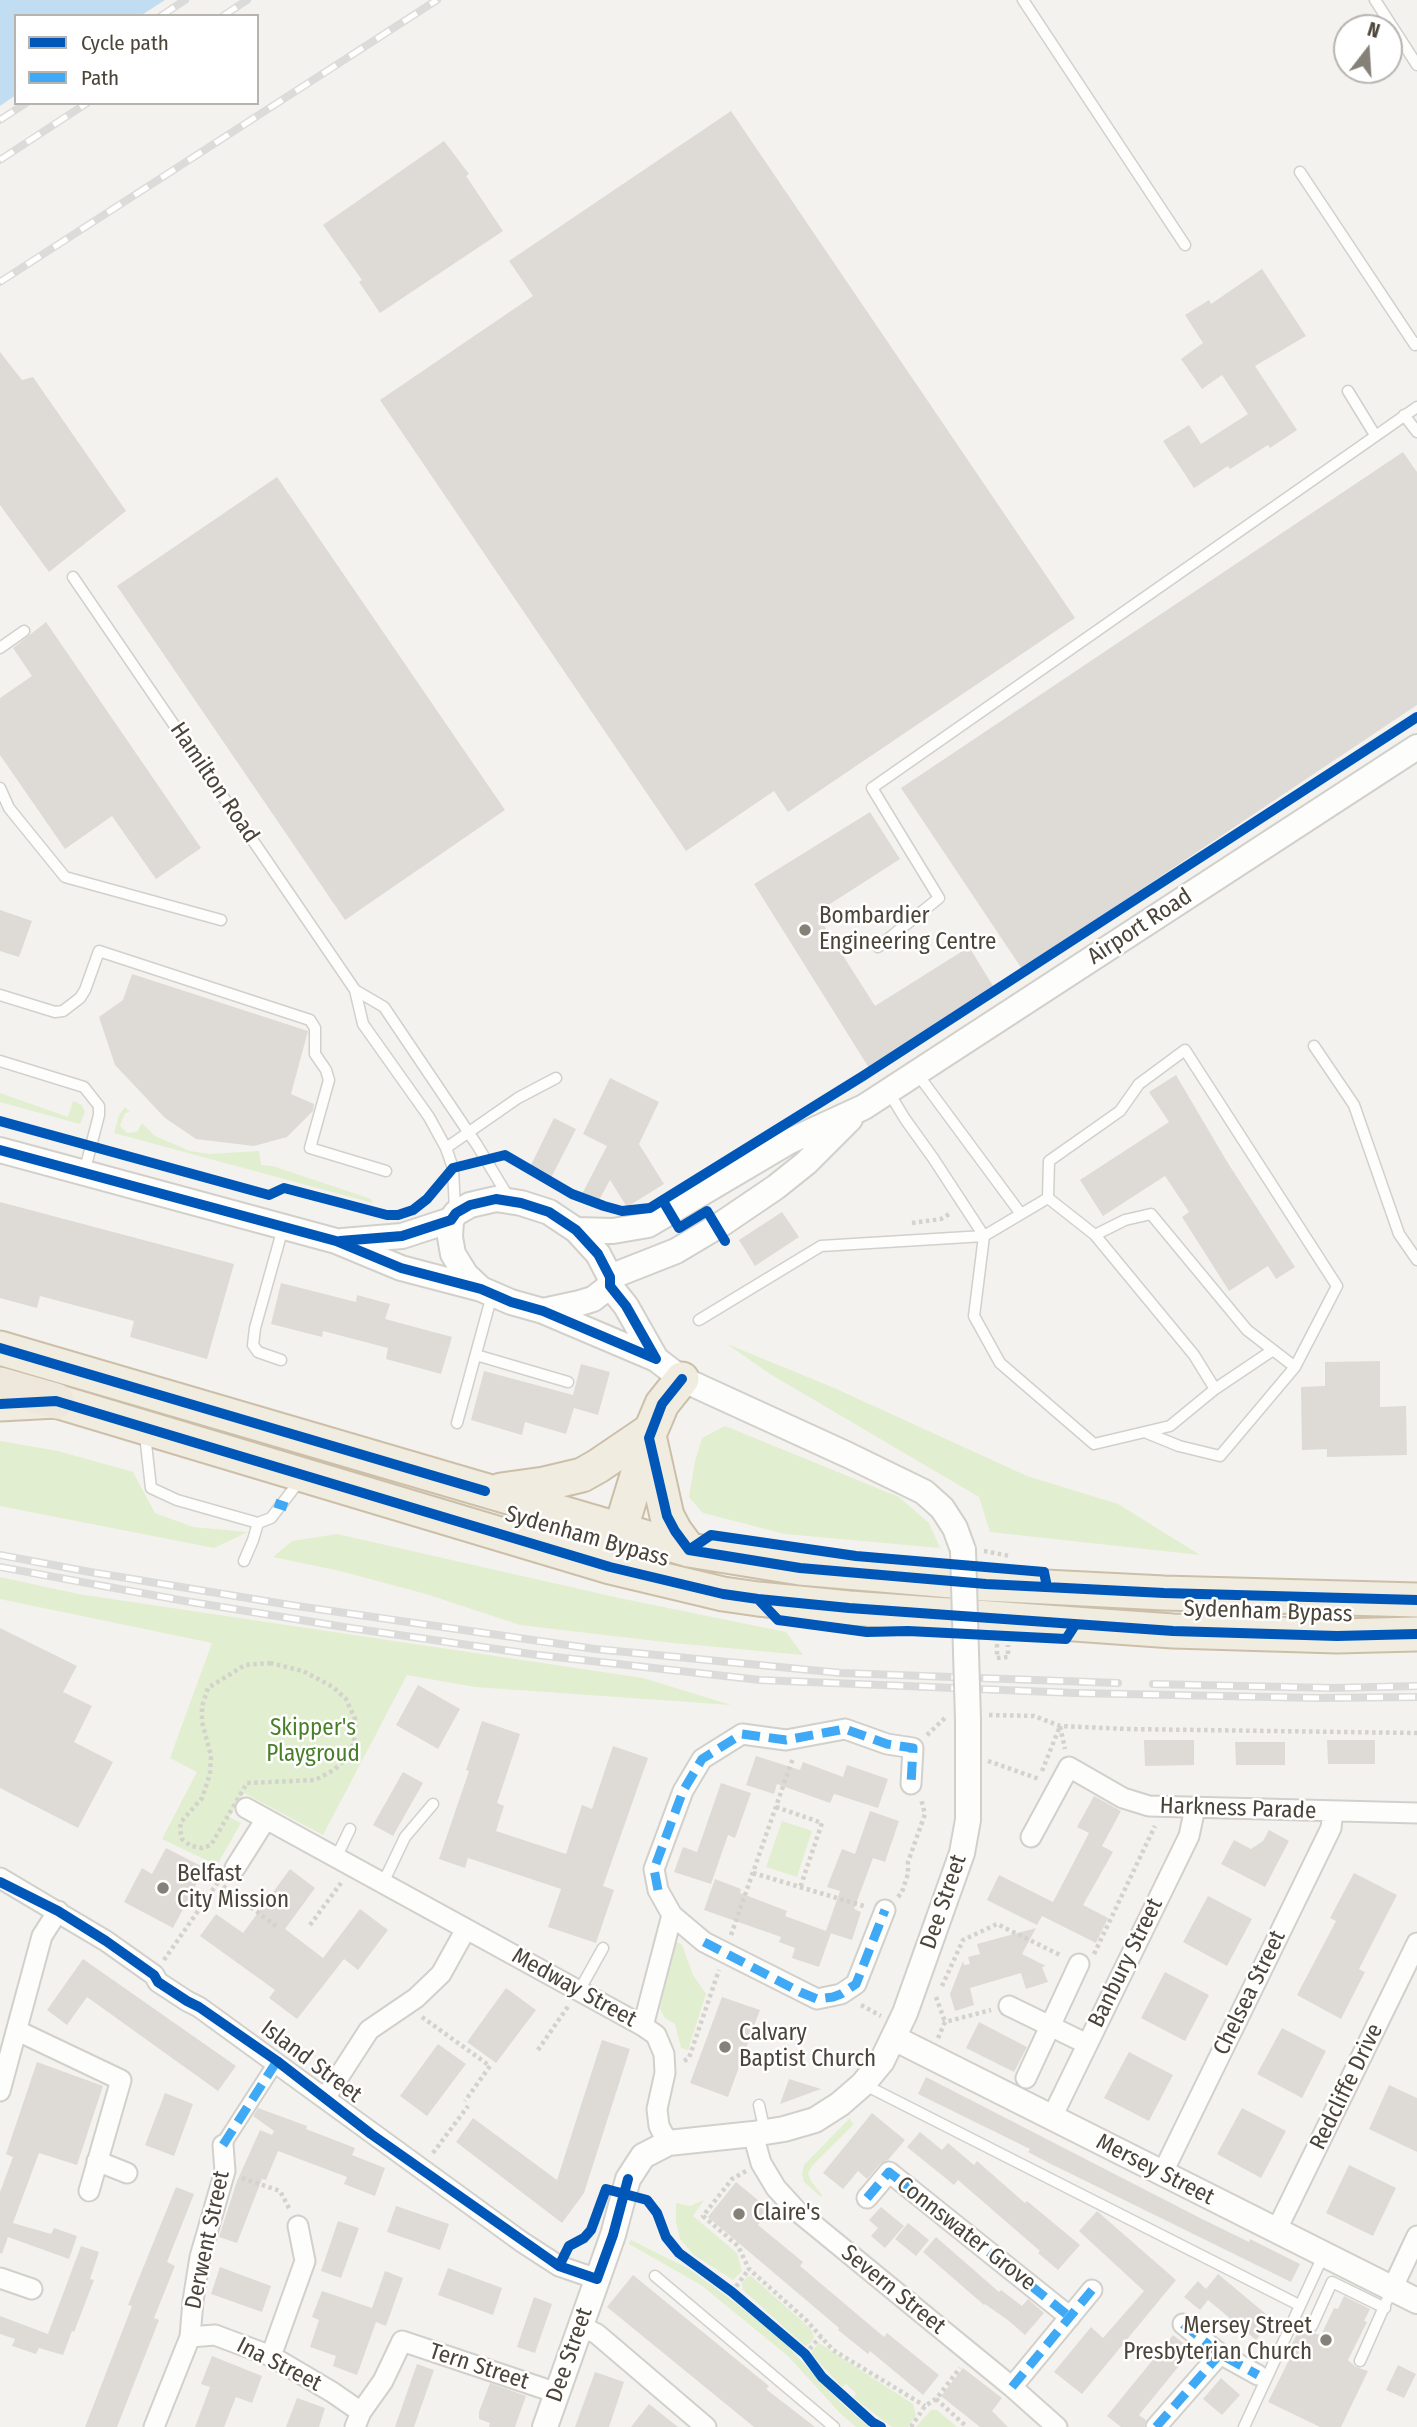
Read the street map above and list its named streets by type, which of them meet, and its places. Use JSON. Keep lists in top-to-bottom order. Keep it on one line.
{"streets":{"highway":["Sydenham Bypass"],"street":["Airport Road","Harkness Parade","Dee Street","Banbury Street","Medway Street","Chelsea Street","Island Street","Redcliffe Drive","Mersey Street","Connswater Grove","Derwent Street","Severn Street","Ina Street","Tern Street"],"lane":["Hamilton Road"]},"crossings":[["Hamilton Road","Airport Road"],["Hamilton Road","Dee Street"],["Airport Road","Dee Street"],["Harkness Parade","Banbury Street"],["Harkness Parade","Chelsea Street"],["Dee Street","Medway Street"],["Dee Street","Island Street"],["Dee Street","Mersey Street"],["Dee Street","Severn Street"],["Dee Street","Tern Street"],["Banbury Street","Mersey Street"],["Chelsea Street","Mersey Street"],["Island Street","Derwent Street"],["Redcliffe Drive","Mersey Street"],["Derwent Street","Ina Street"],["Ina Street","Tern Street"]],"parks":["Skipper's Playgroud"],"places":["Bombardier Engineering Centre","Belfast City Mission","Calvary Baptist Church","Claire's","Mersey Street Presbyterian Church"],"legend":["Cycle path","Path"],"north":"top"}
